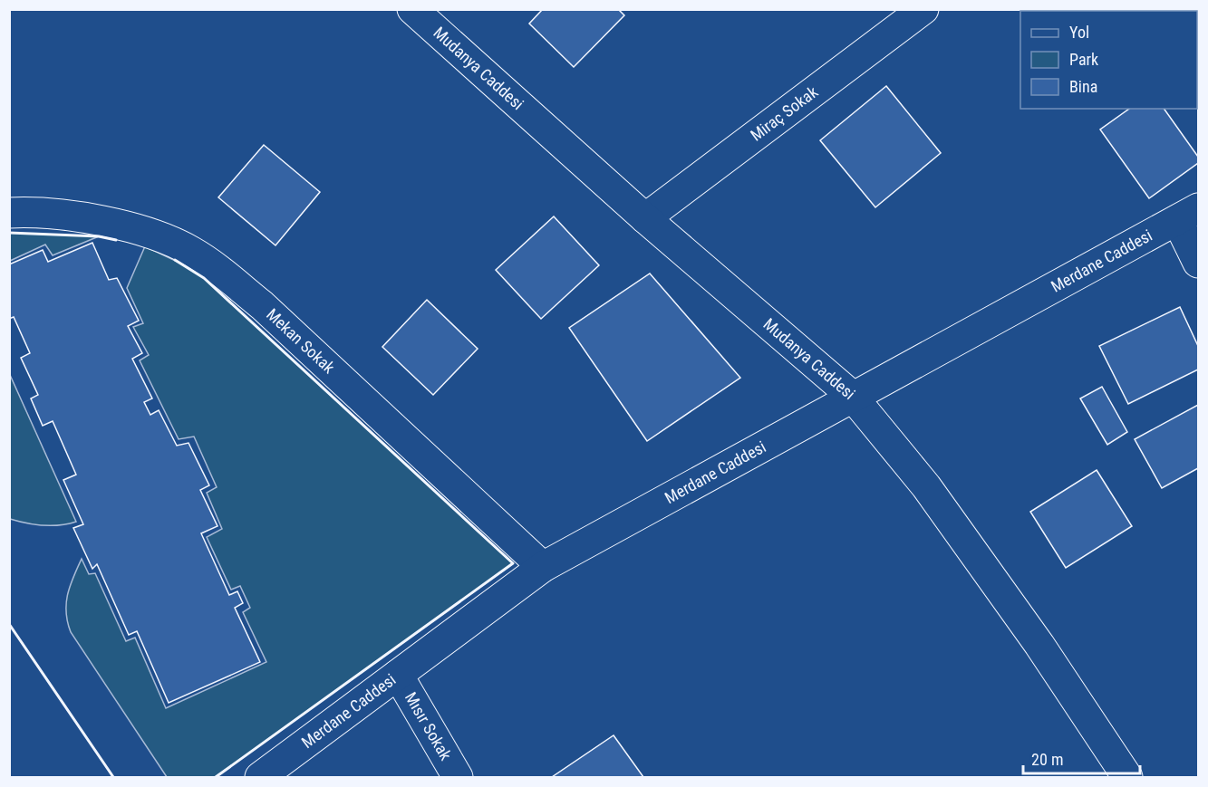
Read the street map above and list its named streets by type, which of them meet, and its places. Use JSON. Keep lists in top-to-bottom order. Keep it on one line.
{"streets":{"street":["Mudanya Caddesi","Miraç Sokak","Merdane Caddesi","Mekan Sokak","Mısır Sokak"]},"crossings":[["Mudanya Caddesi","Miraç Sokak"],["Mudanya Caddesi","Merdane Caddesi"],["Merdane Caddesi","Mekan Sokak"],["Merdane Caddesi","Mısır Sokak"]],"legend":["Yol","Park","Bina"],"scale_bar":"20 m"}
